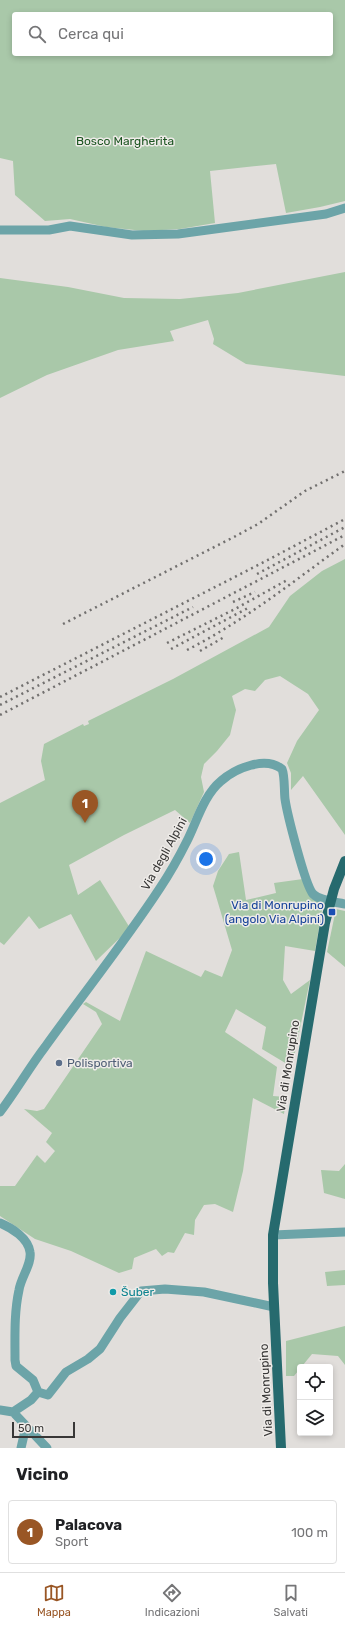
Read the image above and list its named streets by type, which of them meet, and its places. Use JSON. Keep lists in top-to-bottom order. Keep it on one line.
{"streets":{"main road":["Via di Monrupino"],"street":["Via degli Alpini"]},"crossings":[["Via degli Alpini","Via di Monrupino"]],"parks":["Bosco Margherita"],"places":{"transit":["Via di Monrupino (angolo Via Alpini)"],"other":["Polisportiva","Šuber"]},"scale_bar":"50 m","page":{"search":"Cerca qui","pins":"1","scale":"50 m","heading":"Vicino","list":[{"mark":"1","name":"Palacova","note":"Sport","value":"100 m"}],"nav":["Mappa","Indicazioni","Salvati"]}}
